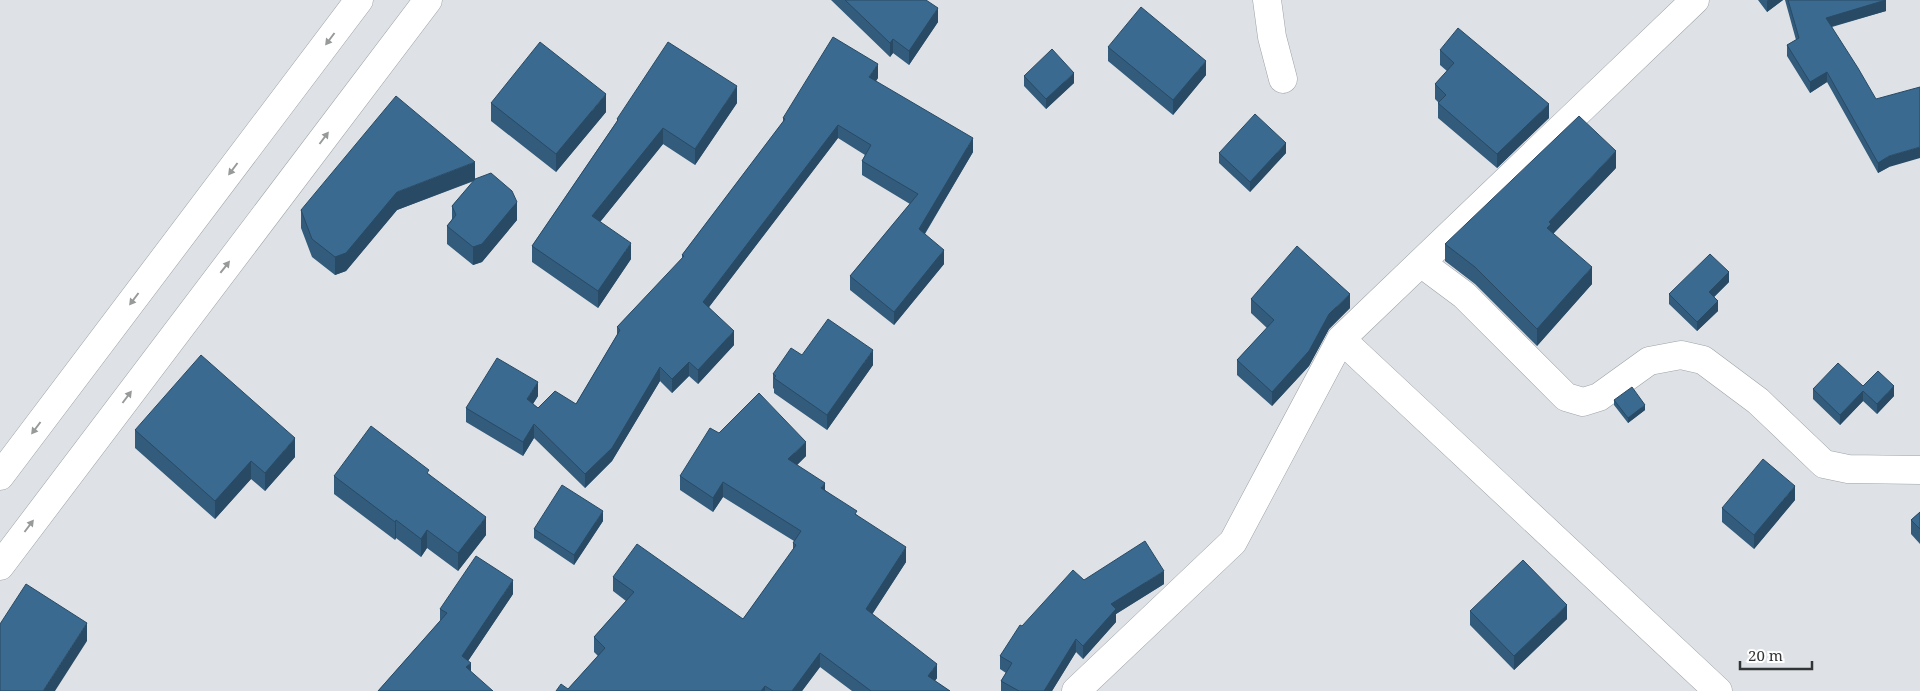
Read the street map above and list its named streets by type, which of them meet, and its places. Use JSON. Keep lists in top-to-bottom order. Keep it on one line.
{"scale_bar":"20 m"}
